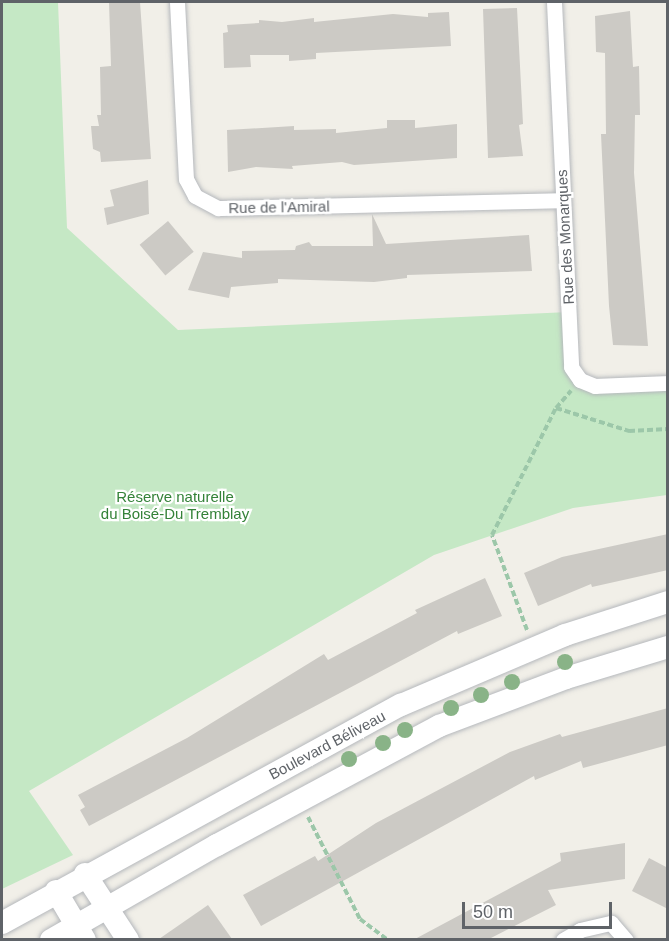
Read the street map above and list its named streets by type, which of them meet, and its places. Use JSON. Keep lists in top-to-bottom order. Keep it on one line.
{"streets":{"street":["Rue de l'Amiral","Rue des Monarques","Boulevard Béliveau"]},"crossings":[["Rue de l'Amiral","Rue des Monarques"]],"parks":["Réserve naturelle du Boisé-Du Tremblay"],"scale_bar":"50 m"}
